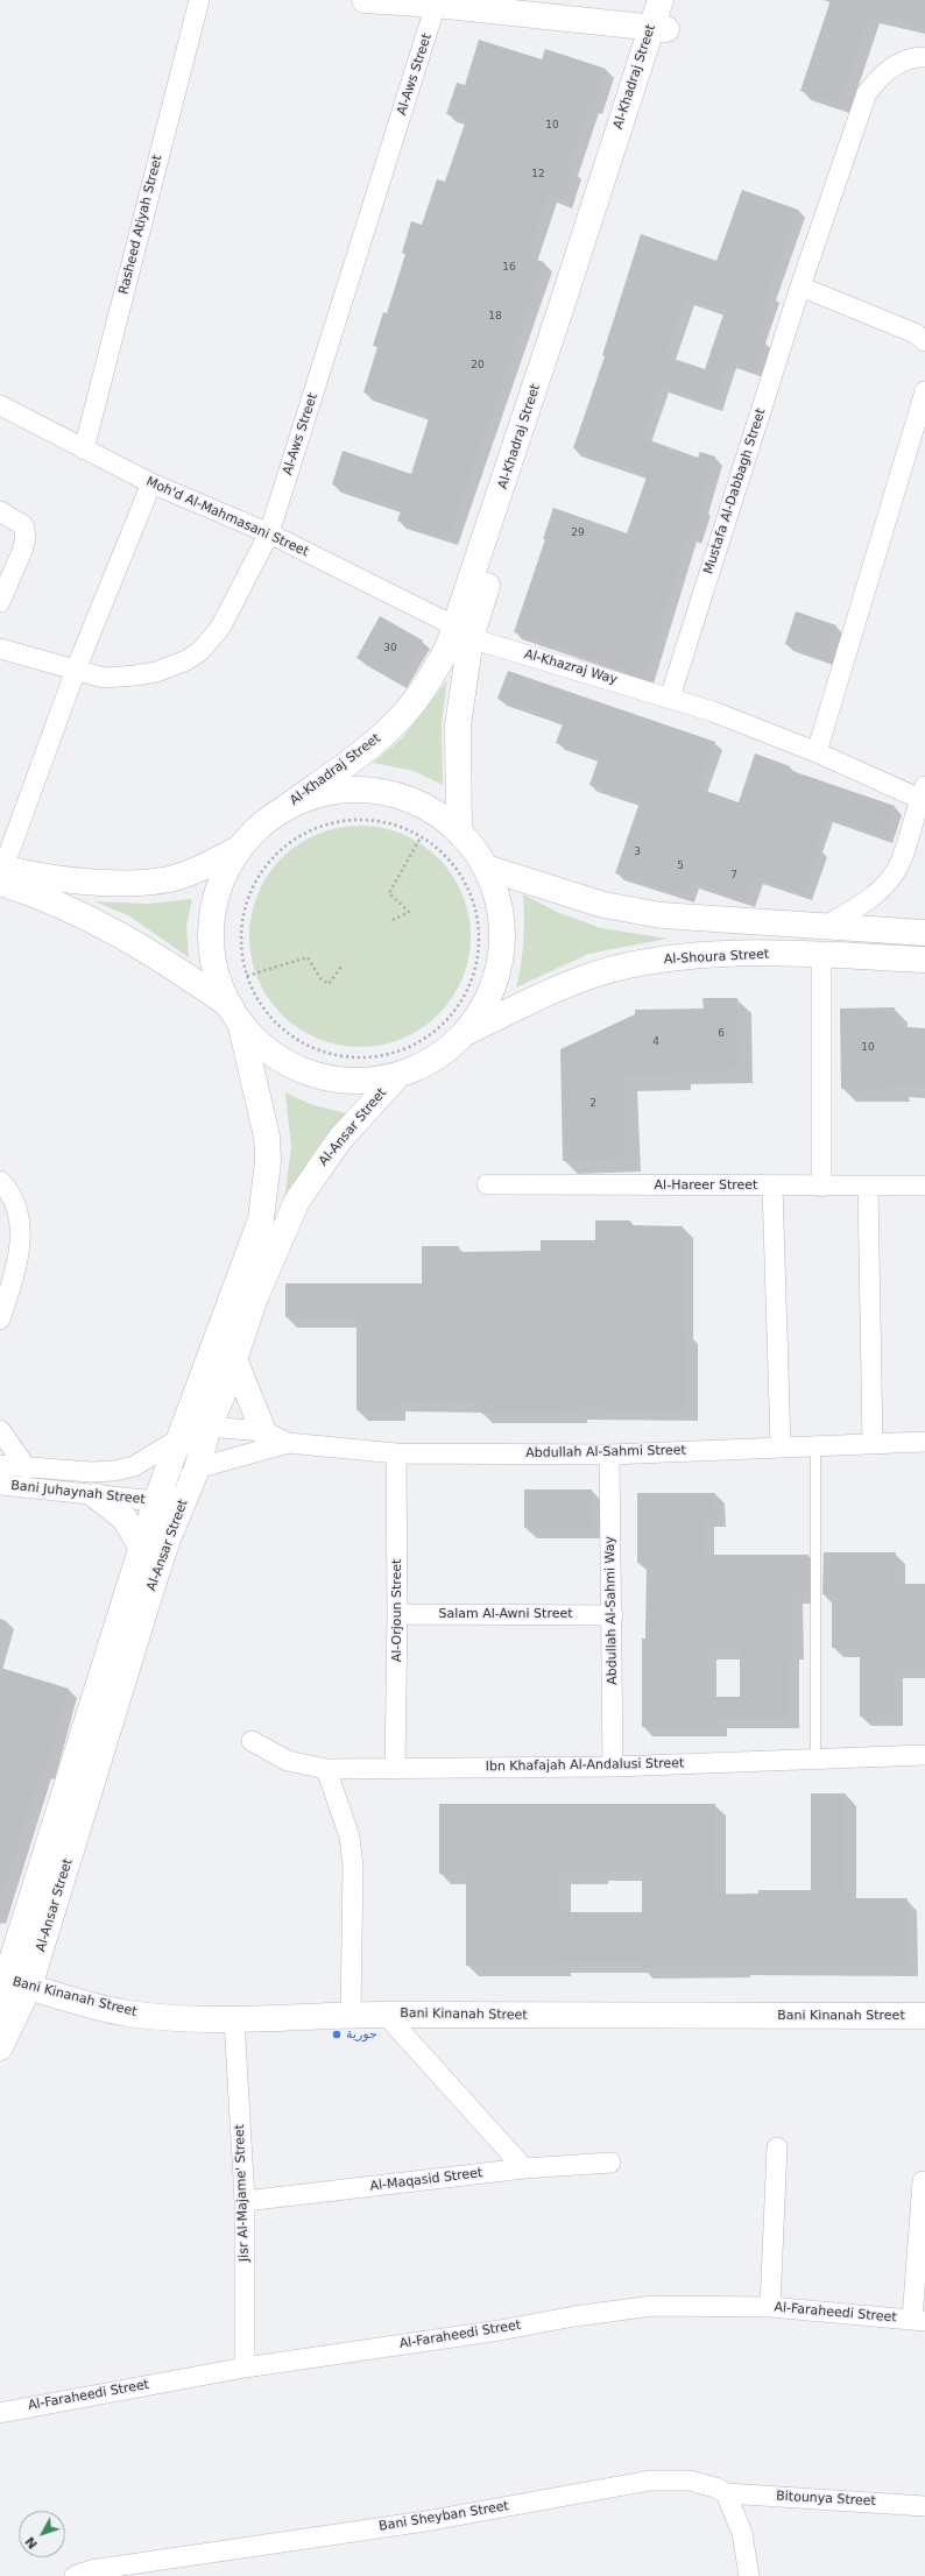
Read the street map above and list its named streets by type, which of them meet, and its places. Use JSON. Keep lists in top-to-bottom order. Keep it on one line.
{"streets":{"street":["Al-Aws Street","Al-Khadraj Street","Rasheed Atiyah Street","Mustafa Al-Dabbagh Street","Moh'd Al-Mahmasani Street","Al-Khazraj Way","Al-Shoura Street","Al-Ansar Street","Al-Hareer Street","Abdullah Al-Sahmi Street","Bani Juhaynah Street","Al-Orjoun Street","Abdullah Al-Sahmi Way","Salam Al-Awni Street","Ibn Khafajah Al-Andalusi Street","Bani Kinanah Street","Al-Maqasid Street","Jisr Al-Majame' Street","Al-Faraheedi Street","Bitounya Street","Bani Sheyban Street"]},"crossings":[["Al-Aws Street","Moh'd Al-Mahmasani Street"],["Al-Khadraj Street","Moh'd Al-Mahmasani Street"],["Al-Khadraj Street","Al-Khazraj Way"],["Rasheed Atiyah Street","Moh'd Al-Mahmasani Street"],["Mustafa Al-Dabbagh Street","Al-Khazraj Way"],["Moh'd Al-Mahmasani Street","Al-Khazraj Way"],["Al-Ansar Street","Abdullah Al-Sahmi Street"],["Al-Ansar Street","Bani Juhaynah Street"],["Al-Ansar Street","Bani Kinanah Street"],["Abdullah Al-Sahmi Street","Bani Juhaynah Street"],["Abdullah Al-Sahmi Street","Al-Orjoun Street"],["Abdullah Al-Sahmi Street","Abdullah Al-Sahmi Way"],["Al-Orjoun Street","Salam Al-Awni Street"],["Al-Orjoun Street","Ibn Khafajah Al-Andalusi Street"],["Abdullah Al-Sahmi Way","Salam Al-Awni Street"],["Abdullah Al-Sahmi Way","Ibn Khafajah Al-Andalusi Street"],["Bani Kinanah Street","Jisr Al-Majame' Street"],["Al-Maqasid Street","Jisr Al-Majame' Street"],["Jisr Al-Majame' Street","Al-Faraheedi Street"],["Bitounya Street","Bani Sheyban Street"]],"places":["حورية"],"house_numbers":["10","12","16","18","20","29","30","3","5","7","6","4","10","2"],"north":"bottom left"}
